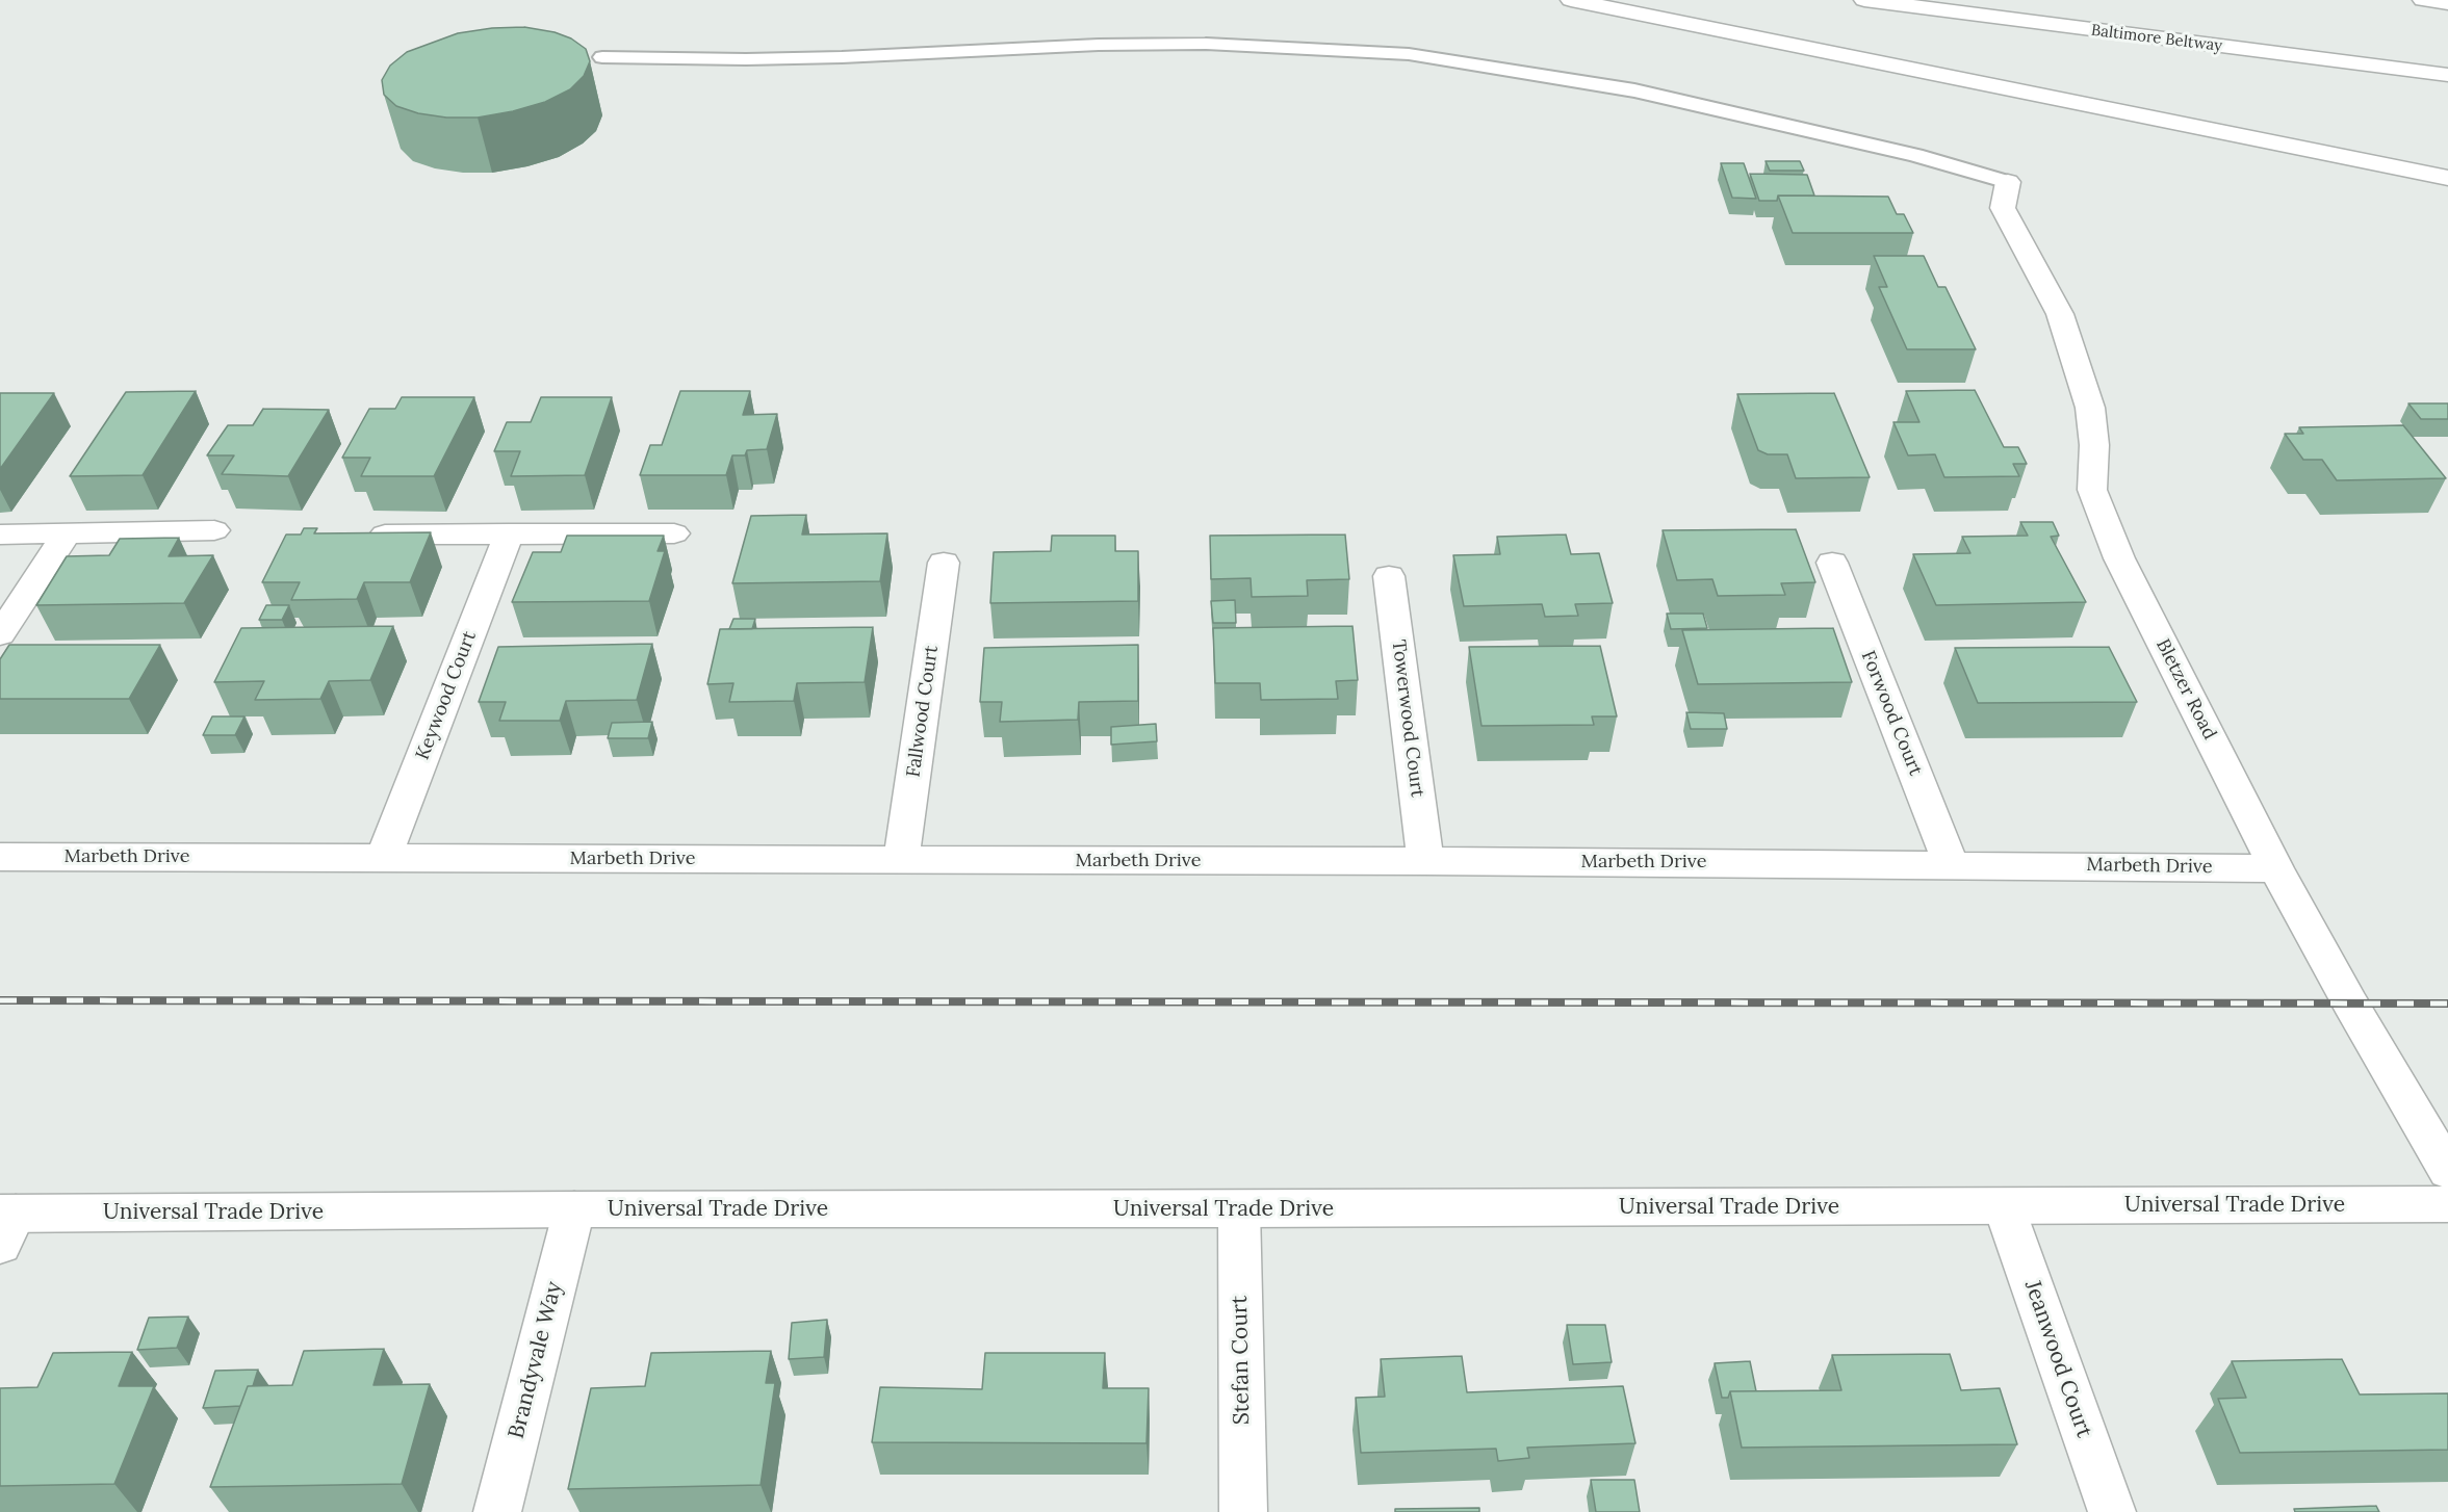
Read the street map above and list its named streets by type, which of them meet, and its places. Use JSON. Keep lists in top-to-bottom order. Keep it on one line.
{"streets":{"main road":["Baltimore Beltway","Bletzer Road","Keywood Court","Fallwood Court","Forwood Court","Towerwood Court","Marbeth Drive","Universal Trade Drive","Jeanwood Court","Brandyvale Way","Stefan Court"]},"crossings":[["Bletzer Road","Marbeth Drive"],["Keywood Court","Marbeth Drive"],["Fallwood Court","Marbeth Drive"],["Forwood Court","Marbeth Drive"],["Towerwood Court","Marbeth Drive"],["Universal Trade Drive","Jeanwood Court"],["Universal Trade Drive","Brandyvale Way"],["Universal Trade Drive","Stefan Court"]]}
